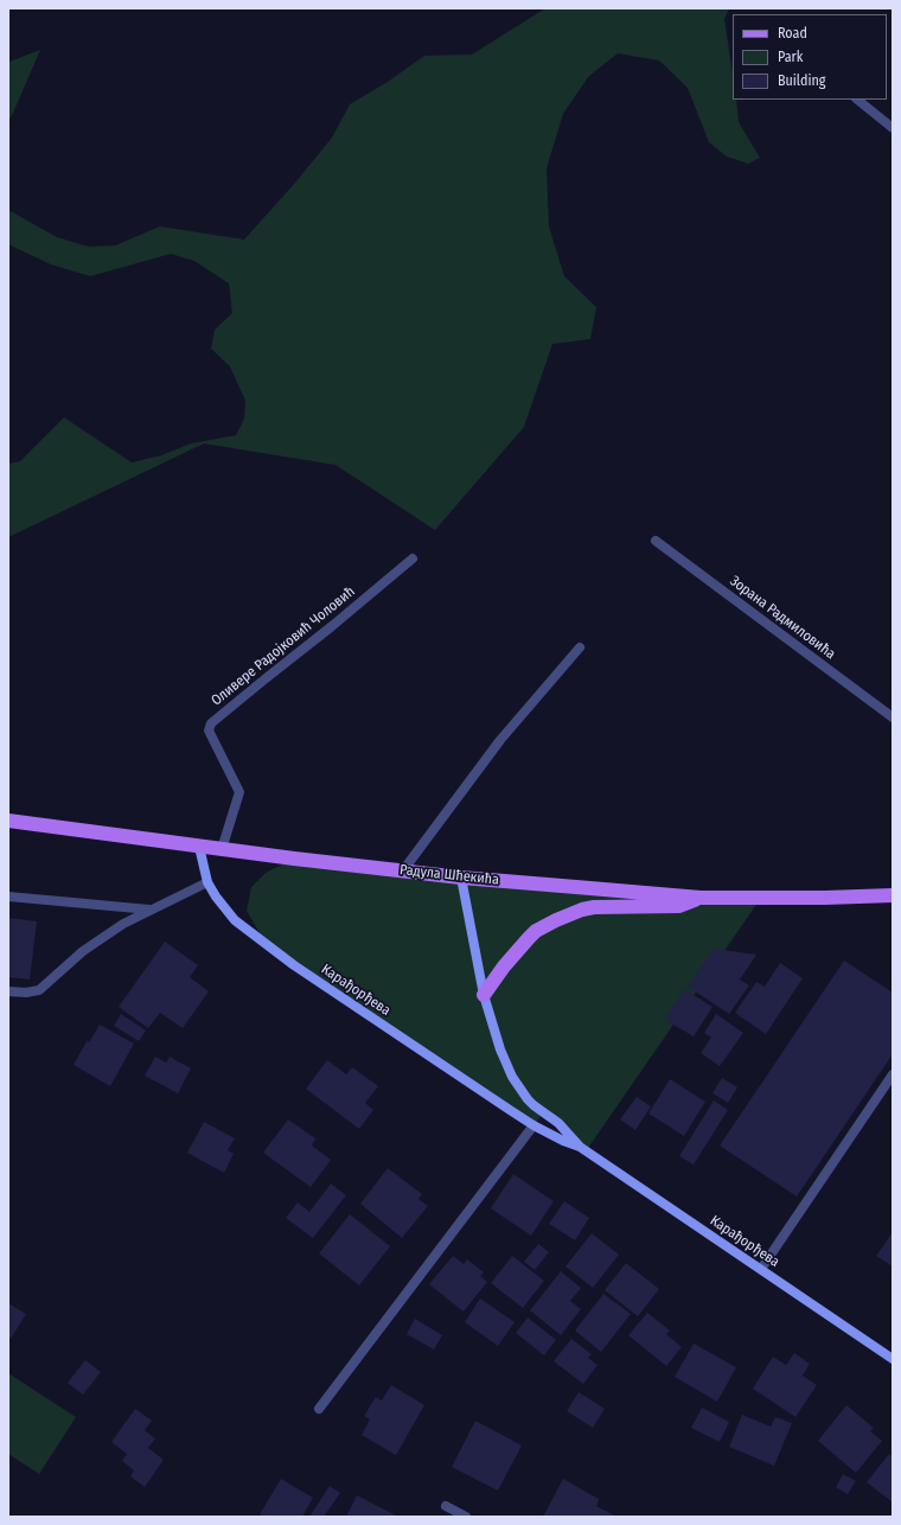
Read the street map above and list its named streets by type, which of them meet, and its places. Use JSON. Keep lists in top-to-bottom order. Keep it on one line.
{"streets":{"main road":["Радула Шћекића"],"street":["Зорана Радмиловића","Оливере Радојковић Чоловић","Карађорђева"]},"crossings":[["Оливере Радојковић Чоловић","Радула Шћекића"],["Радула Шћекића","Карађорђева"]],"legend":["Road","Park","Building"]}
